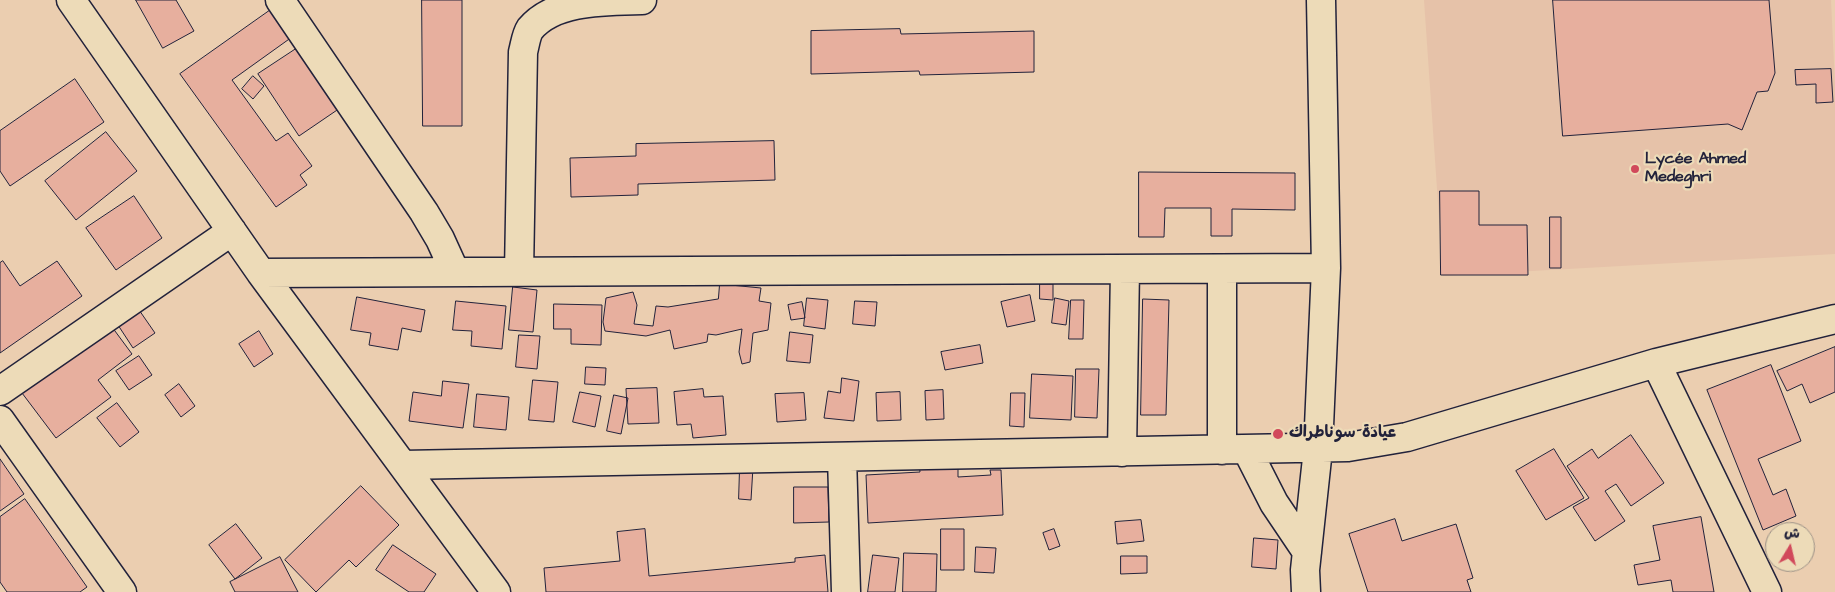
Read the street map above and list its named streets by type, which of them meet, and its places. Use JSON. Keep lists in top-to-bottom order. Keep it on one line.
{"places":["Lycée Ahmed Medeghri","عيادة سوناطراك"],"north":"top"}
